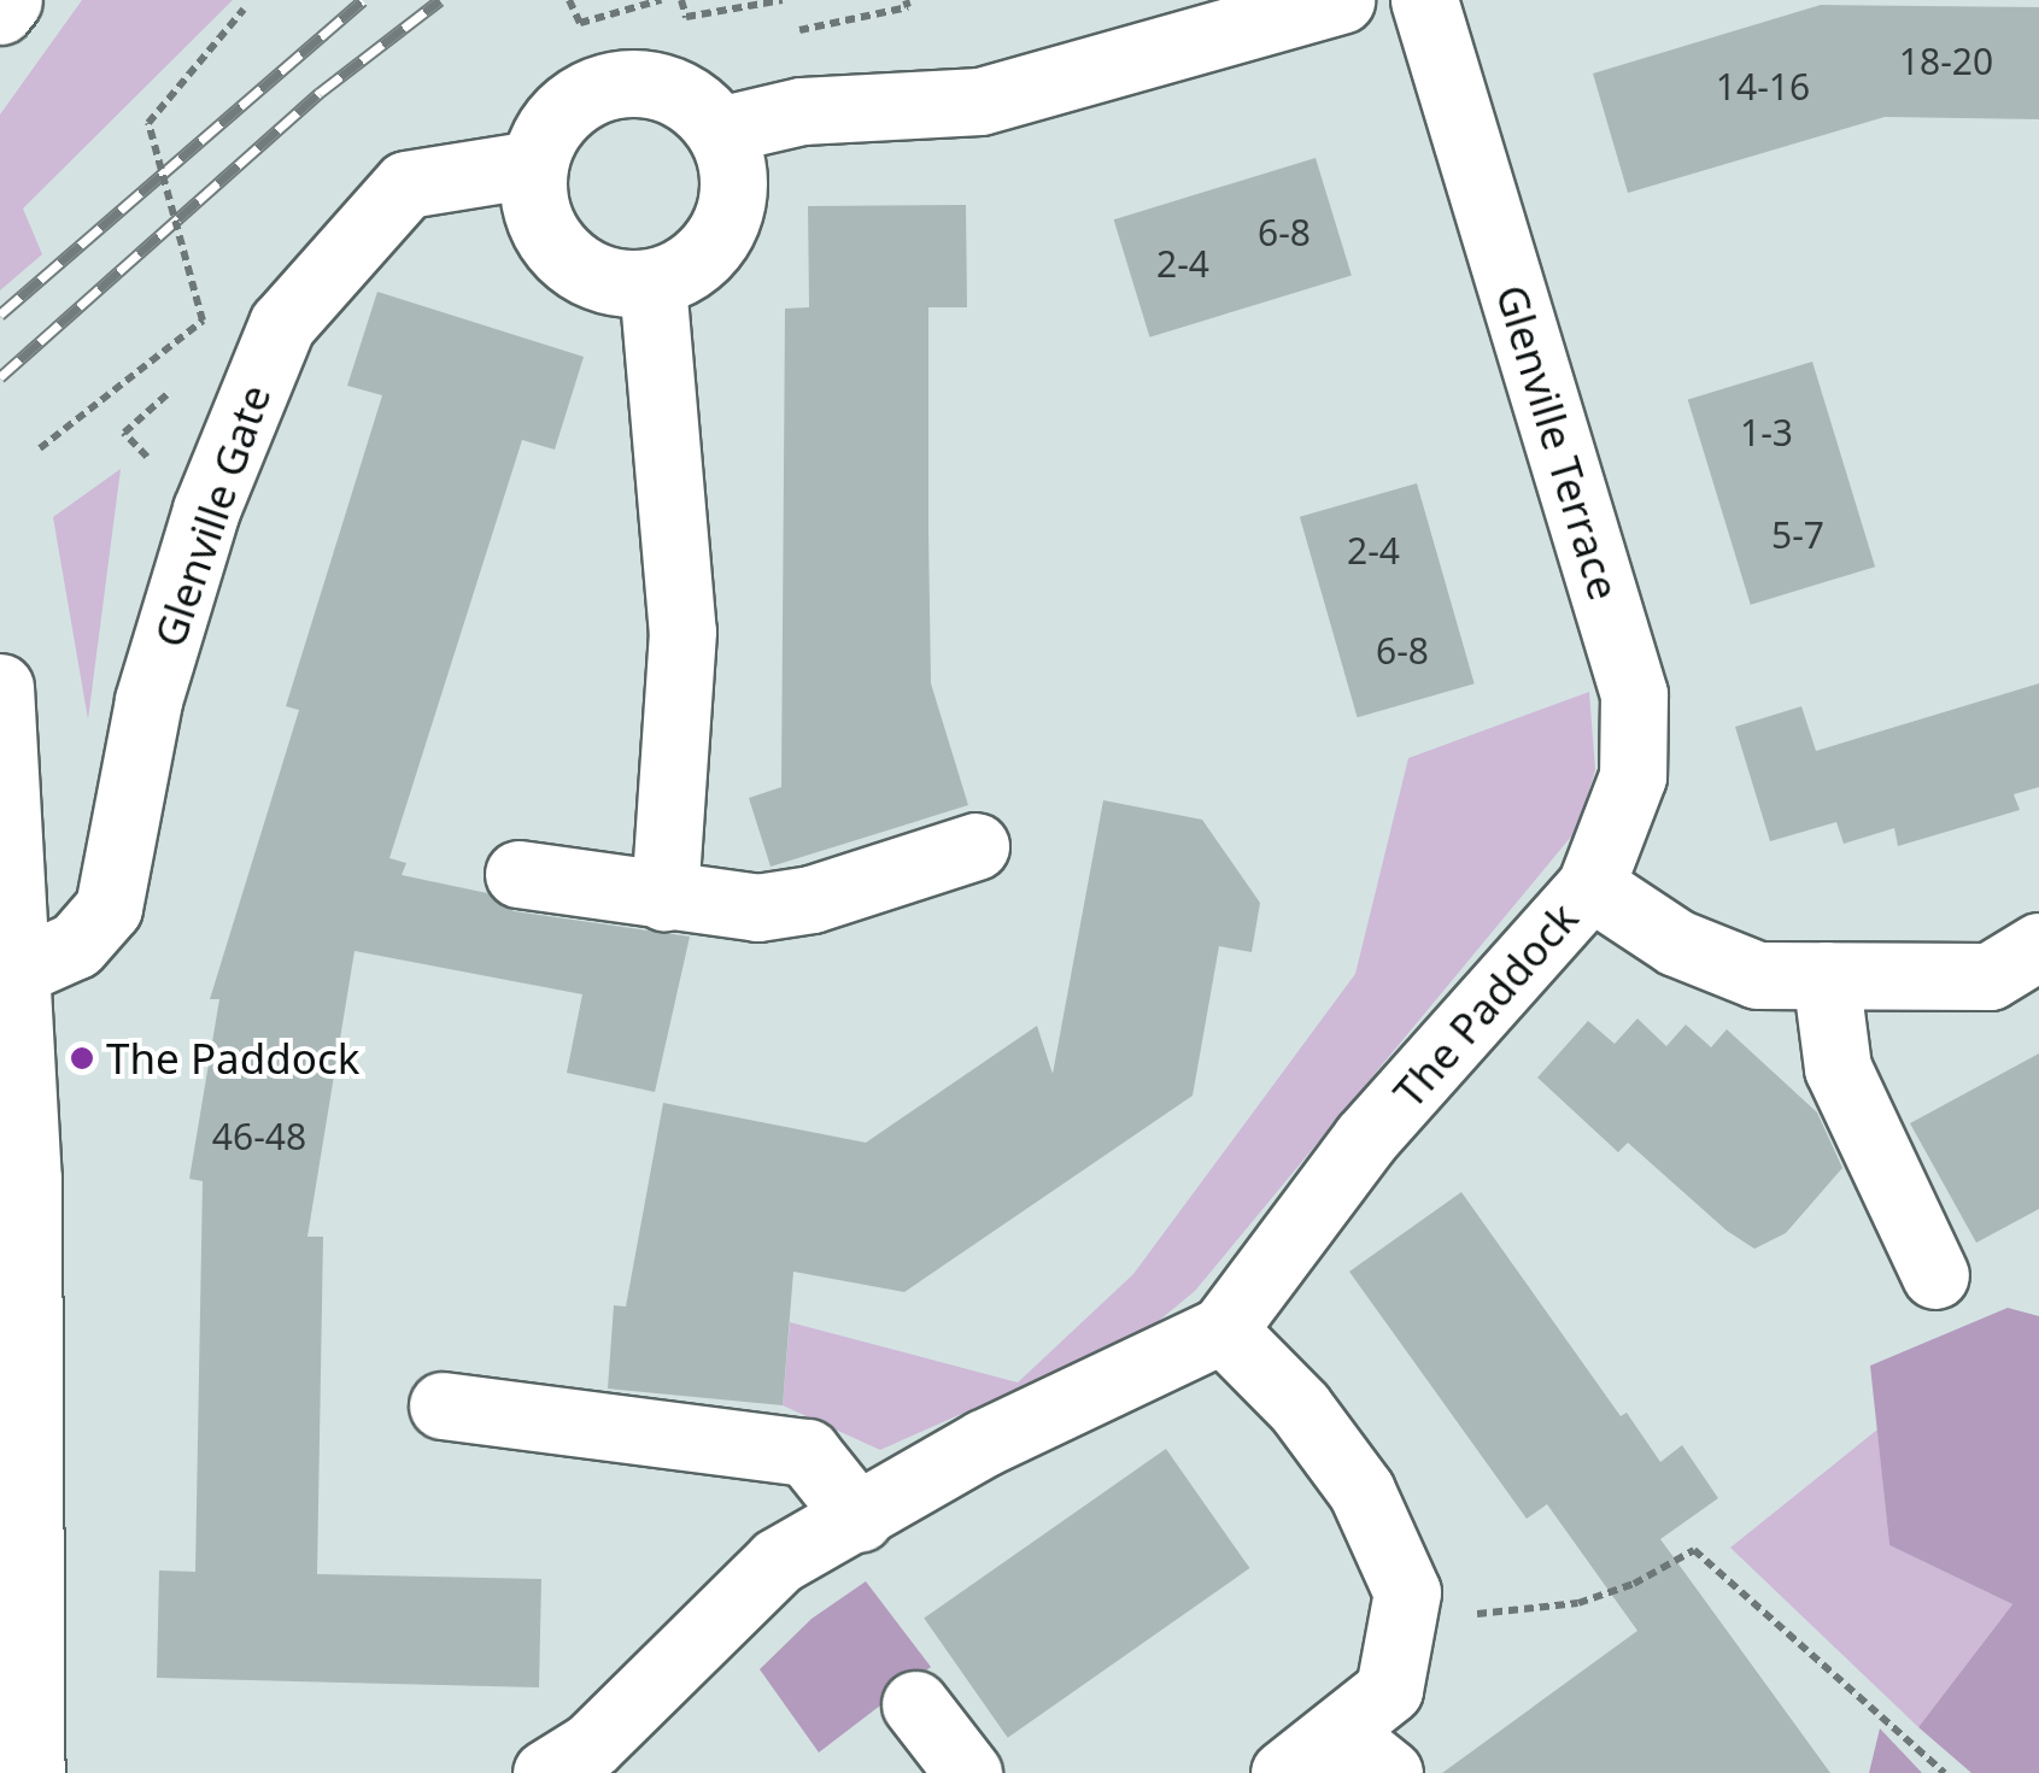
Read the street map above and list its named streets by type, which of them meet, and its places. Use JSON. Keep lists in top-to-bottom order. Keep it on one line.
{"streets":{"street":["Glenville Terrace","Glenville Gate","The Paddock"]},"crossings":[["Glenville Terrace","The Paddock"]],"places":["The Paddock"],"house_numbers":["18-20","14-16","6-8","2-4","1-3","5-7","2-4","6-8","46-48"]}
